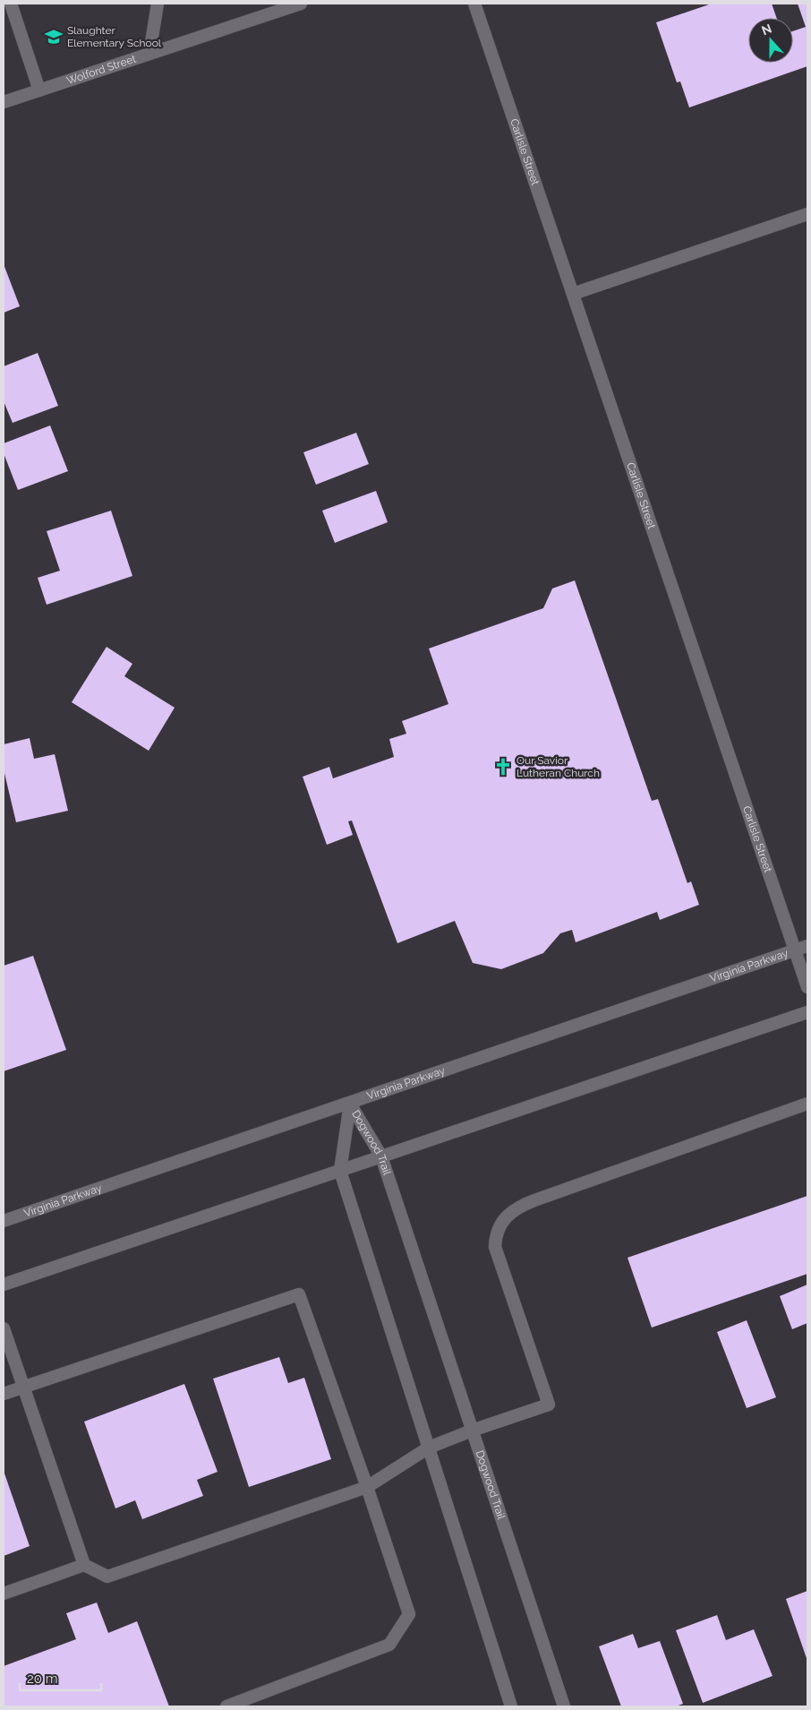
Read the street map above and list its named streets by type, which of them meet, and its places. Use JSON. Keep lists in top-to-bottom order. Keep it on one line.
{"streets":{"street":["Wolford Street","Carlisle Street","Virginia Parkway","Dogwood Trail"]},"crossings":[["Carlisle Street","Virginia Parkway"],["Virginia Parkway","Dogwood Trail"]],"places":{"school or university":["Slaughter Elementary School"],"church":["Our Savior Lutheran Church"]},"scale_bar":"20 m","north":"top"}
